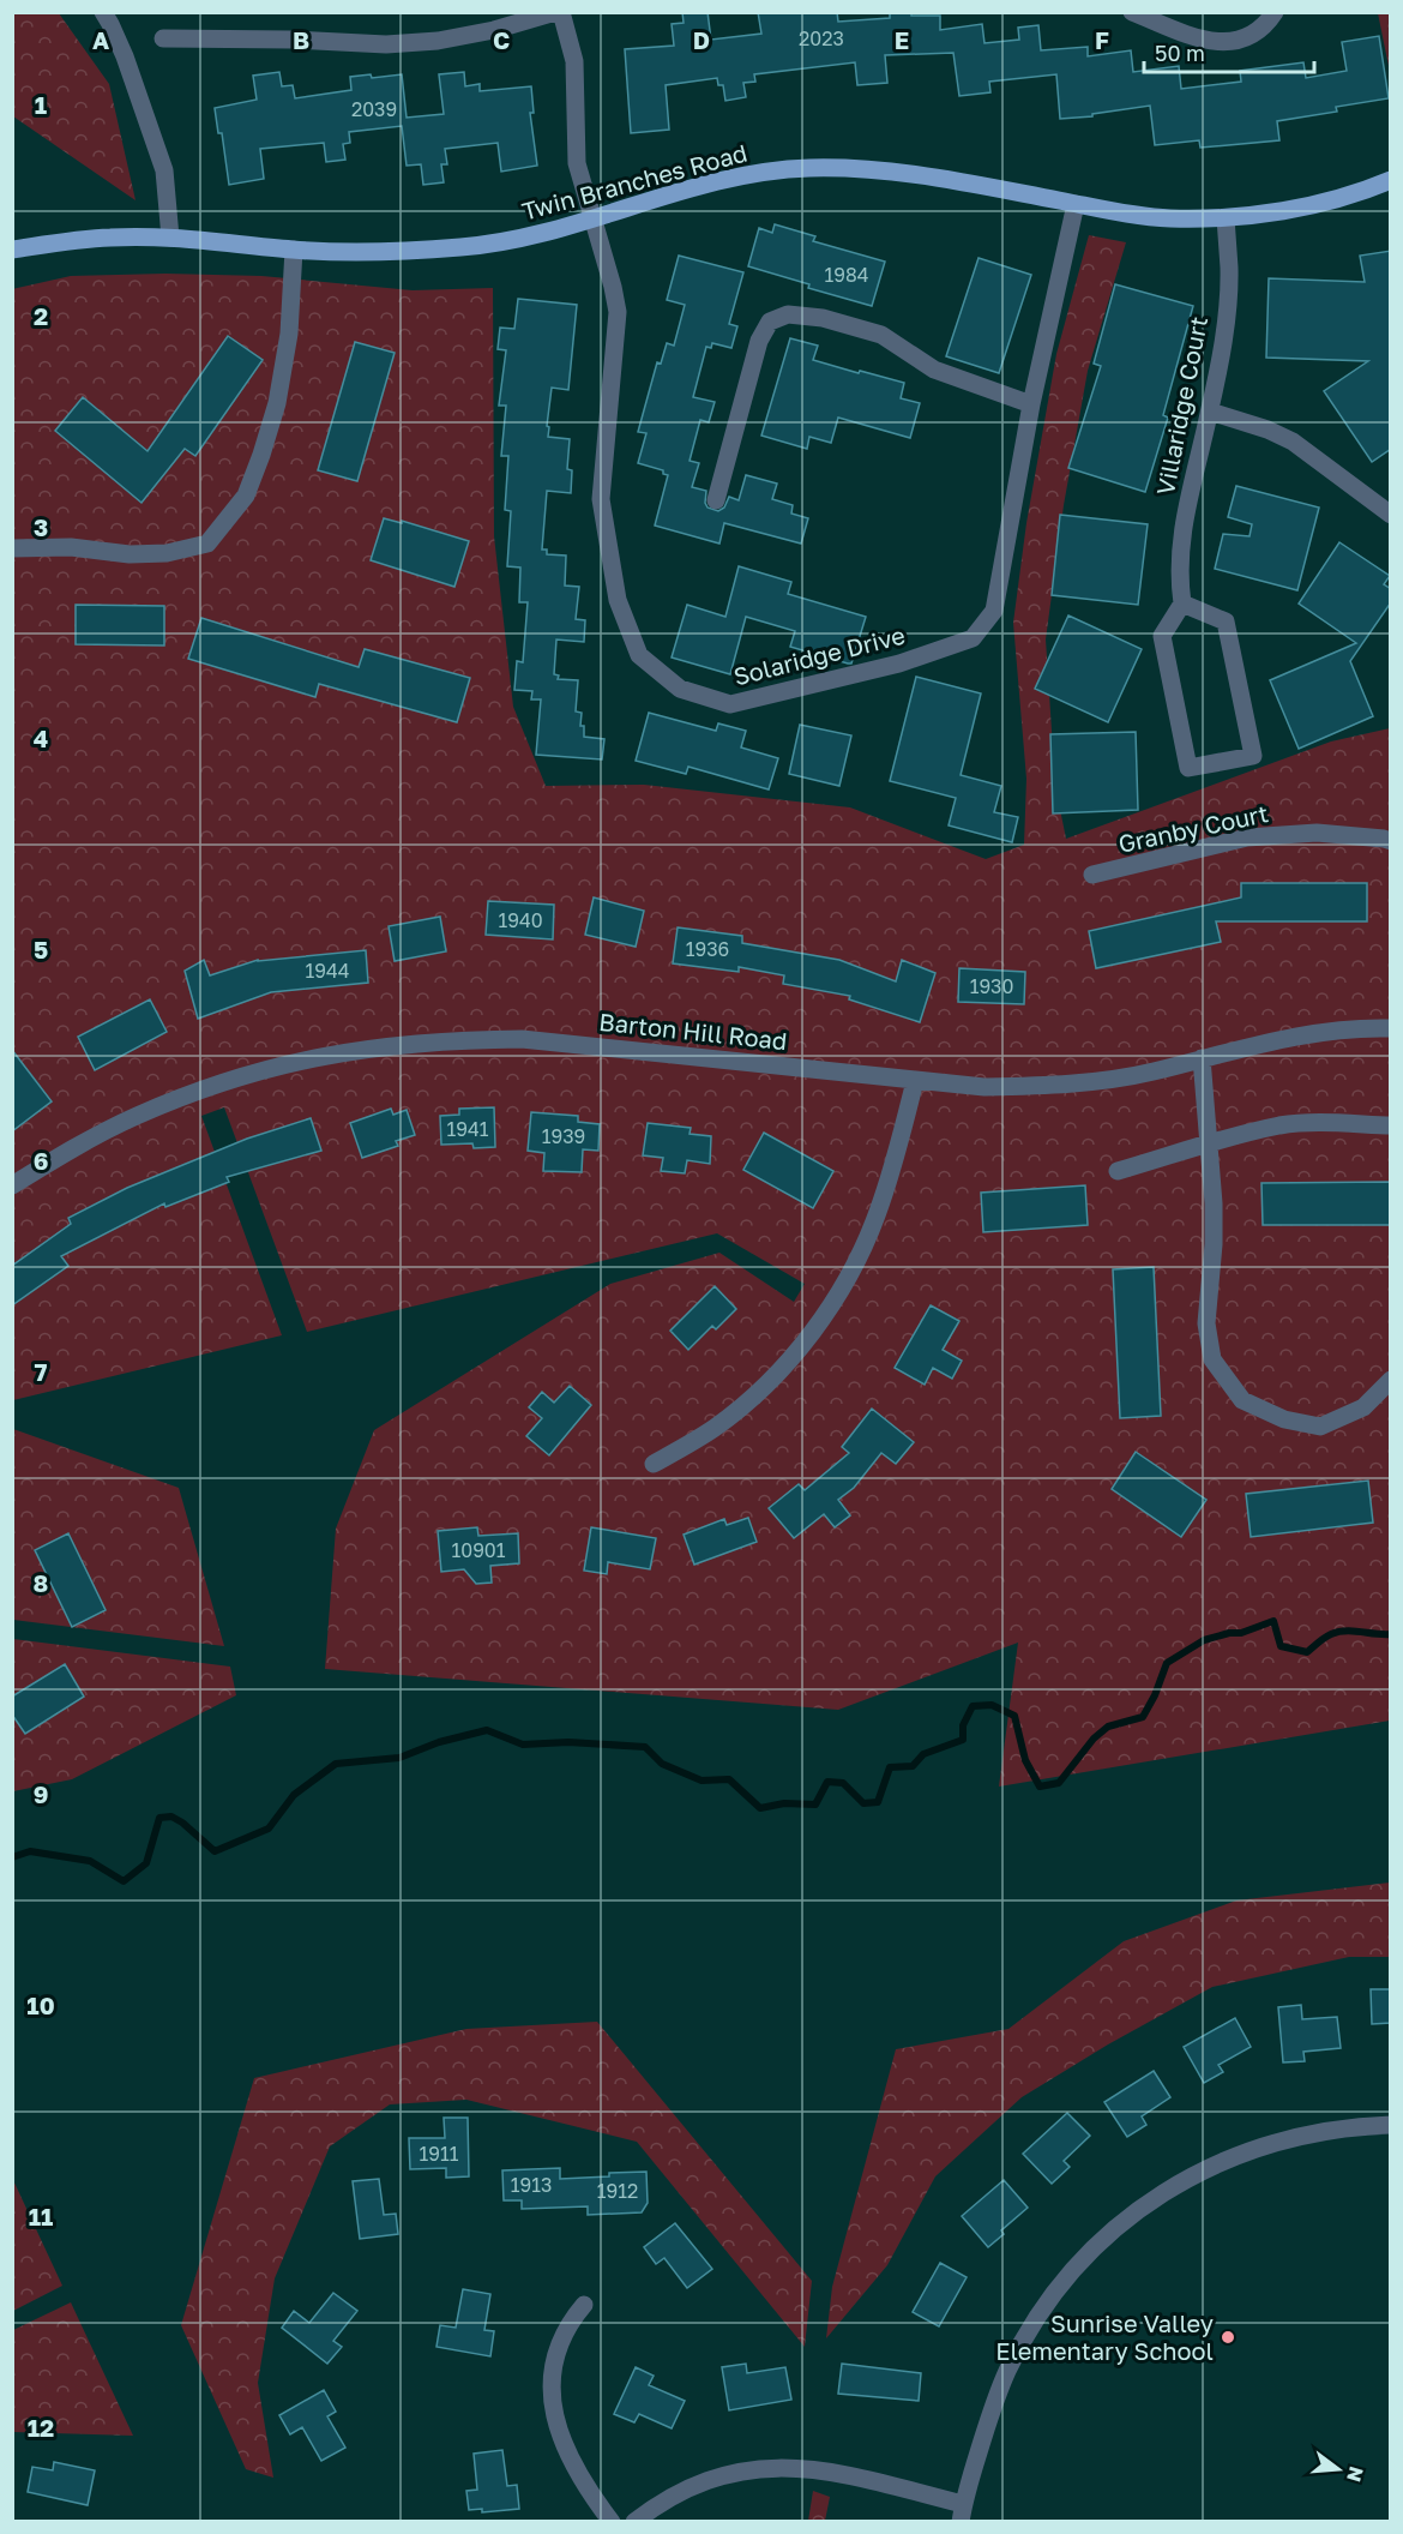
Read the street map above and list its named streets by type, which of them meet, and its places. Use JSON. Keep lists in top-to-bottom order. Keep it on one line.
{"streets":{"main road":["Twin Branches Road"],"street":["Villaridge Court","Solaridge Drive","Granby Court","Barton Hill Road"]},"crossings":[["Twin Branches Road","Villaridge Court"],["Twin Branches Road","Solaridge Drive"]],"places":["Sunrise Valley Elementary School"],"house_numbers":["2023","2039","1984","1940","1936","1944","1930","1941","1939","10901","1911","1913","1912"],"scale_bar":"50 m","north":"right","grid":{"columns":["A","B","C","D","E","F"],"rows":["1","2","3","4","5","6","7","8","9","10","11","12"]}}
